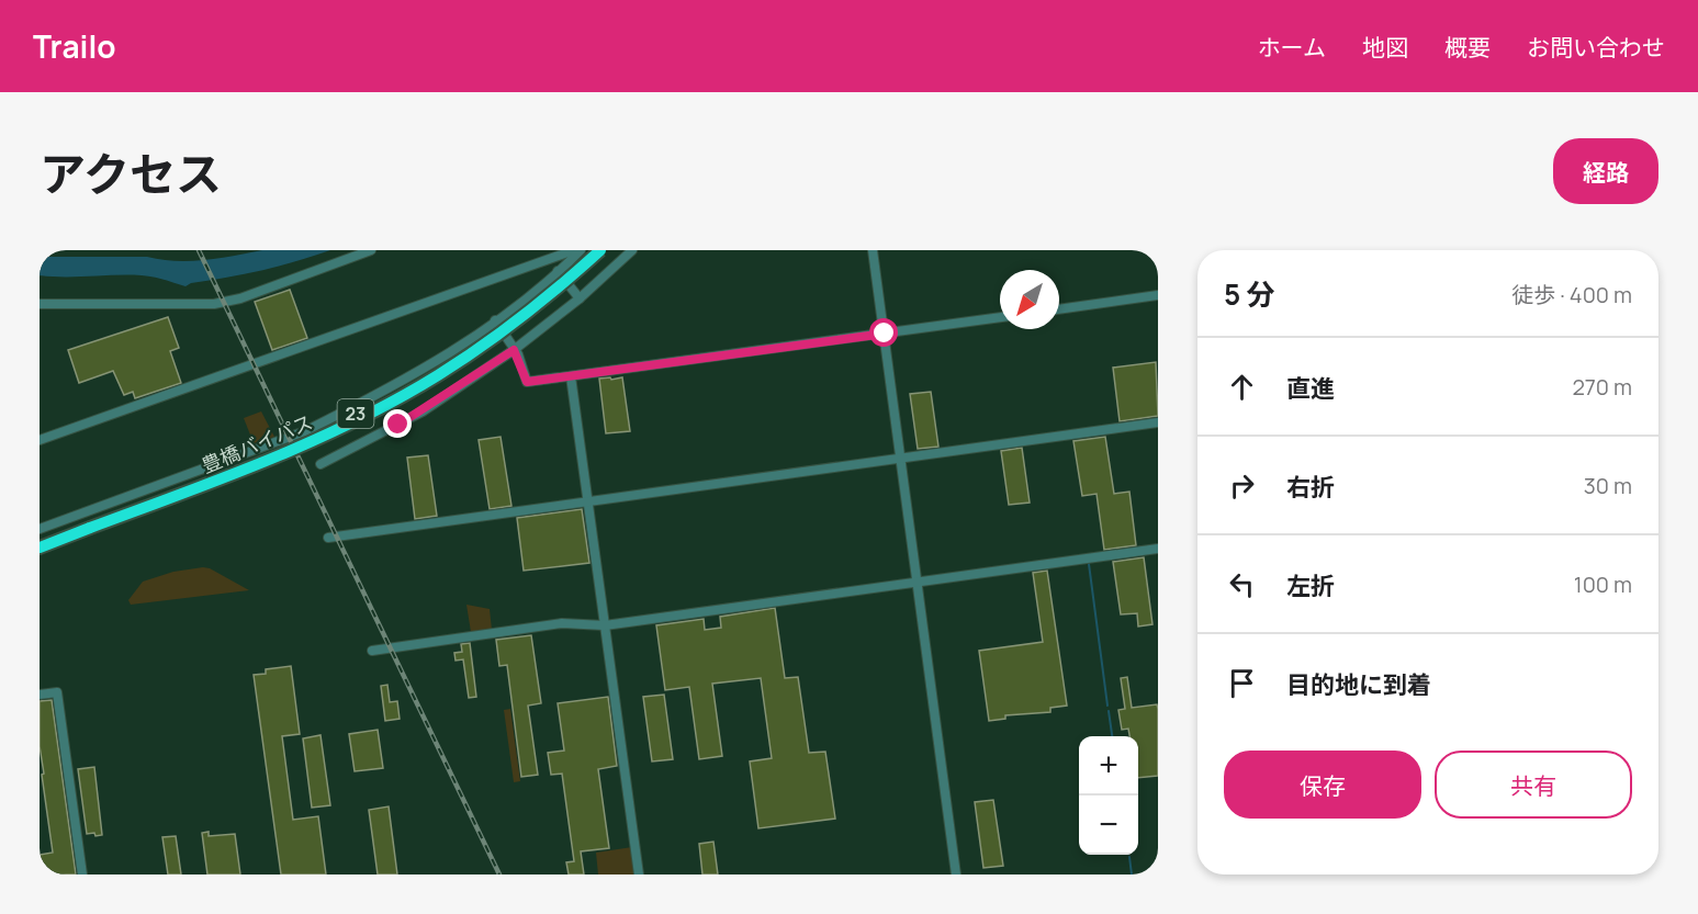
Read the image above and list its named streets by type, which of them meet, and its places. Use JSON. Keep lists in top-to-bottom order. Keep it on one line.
{"streets":{"highway":["23","豊橋バイパス"]},"north":"bottom left","page":{"header":"Trailo","nav":["ホーム","地図","概要","お問い合わせ"],"title":"アクセス","buttons":["経路",["保存","共有"]],"heading":["5 分","徒歩 · 400 m"],"list":[["直進","270 m"],["右折","30 m"],["左折","100 m"],"目的地に到着"],"map_buttons":["+","−"]}}
